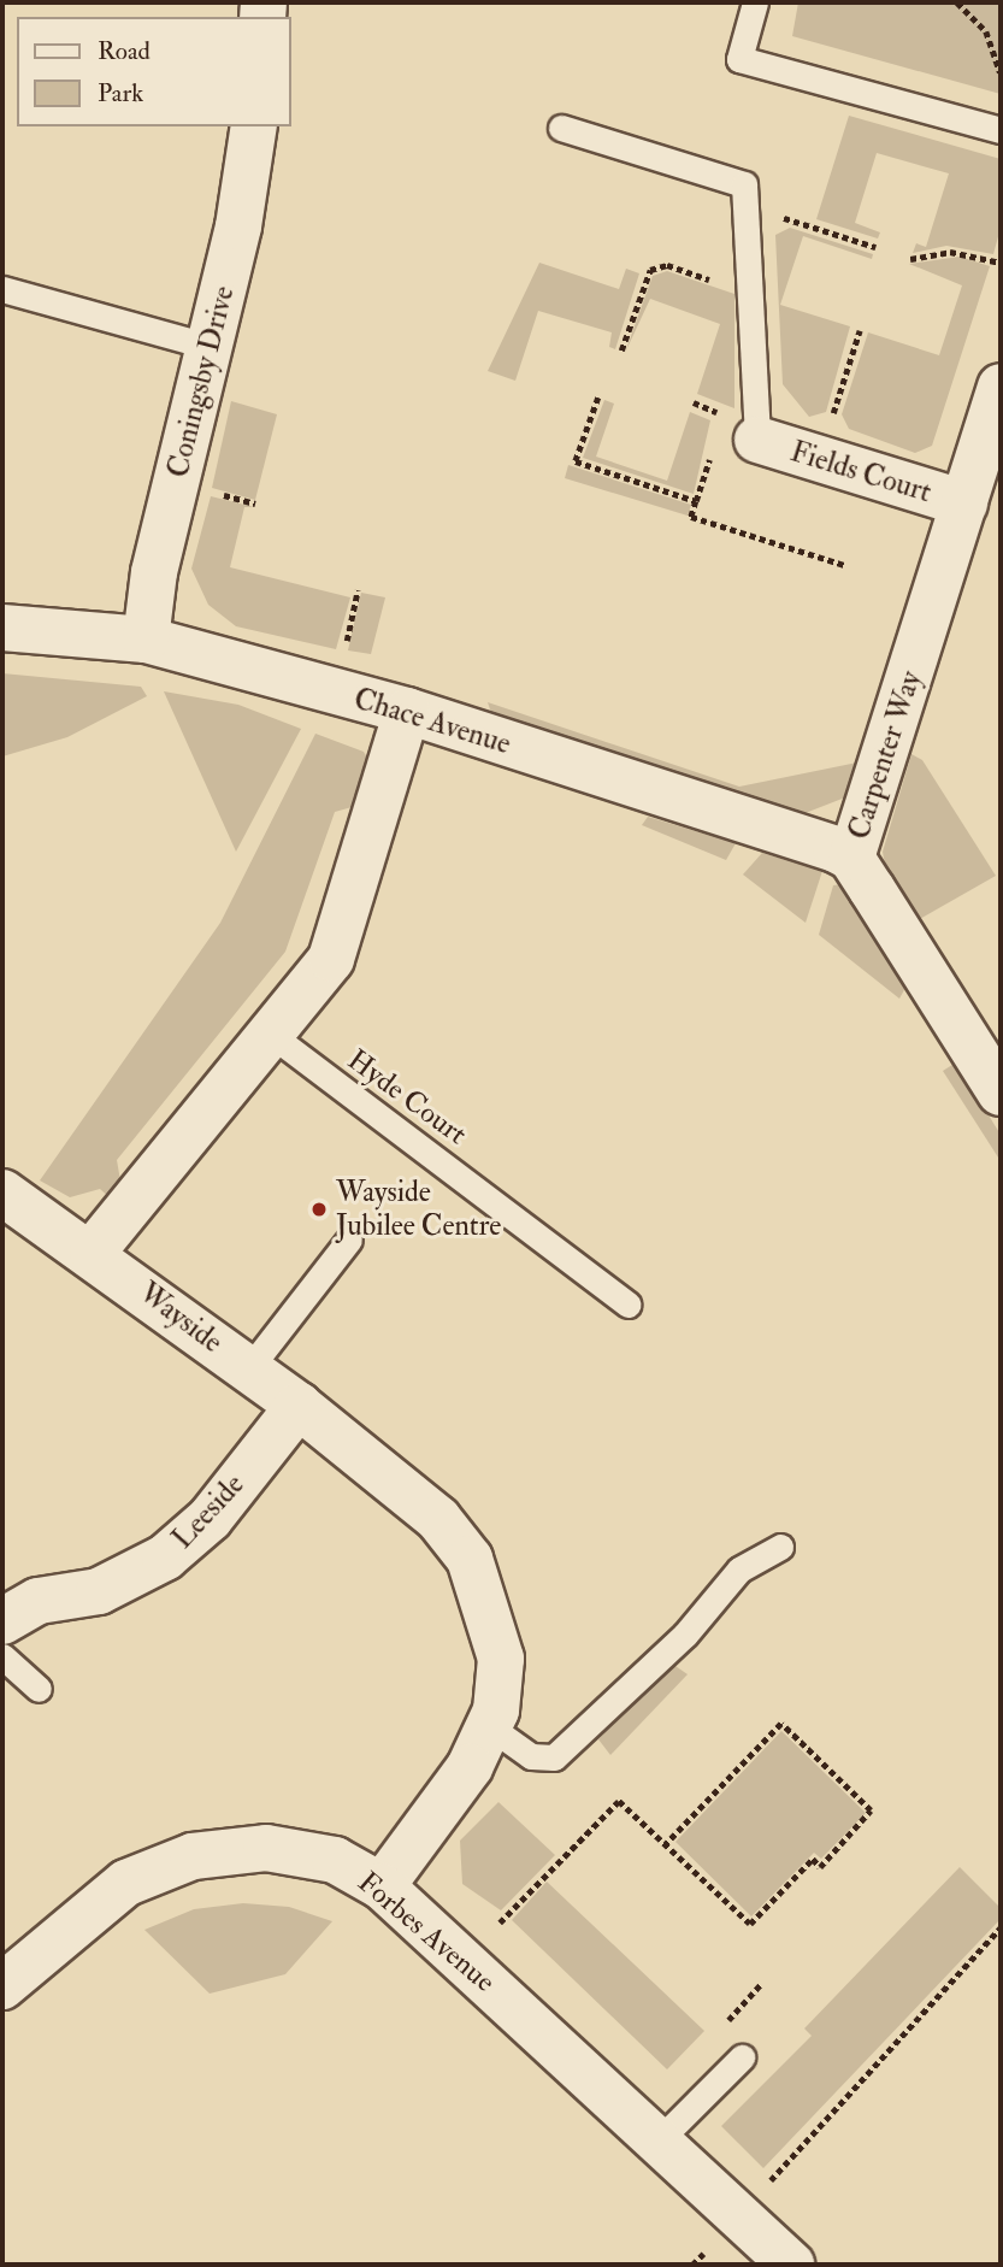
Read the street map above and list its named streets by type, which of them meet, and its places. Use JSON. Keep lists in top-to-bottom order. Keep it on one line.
{"streets":{"street":["Coningsby Drive","Fields Court","Chace Avenue","Carpenter Way","Wayside","Leeside","Forbes Avenue"],"lane":["Hyde Court"]},"crossings":[["Coningsby Drive","Chace Avenue"],["Fields Court","Carpenter Way"],["Chace Avenue","Carpenter Way"],["Wayside","Leeside"],["Wayside","Forbes Avenue"]],"places":["Wayside Jubilee Centre"],"legend":["Road","Park"]}
